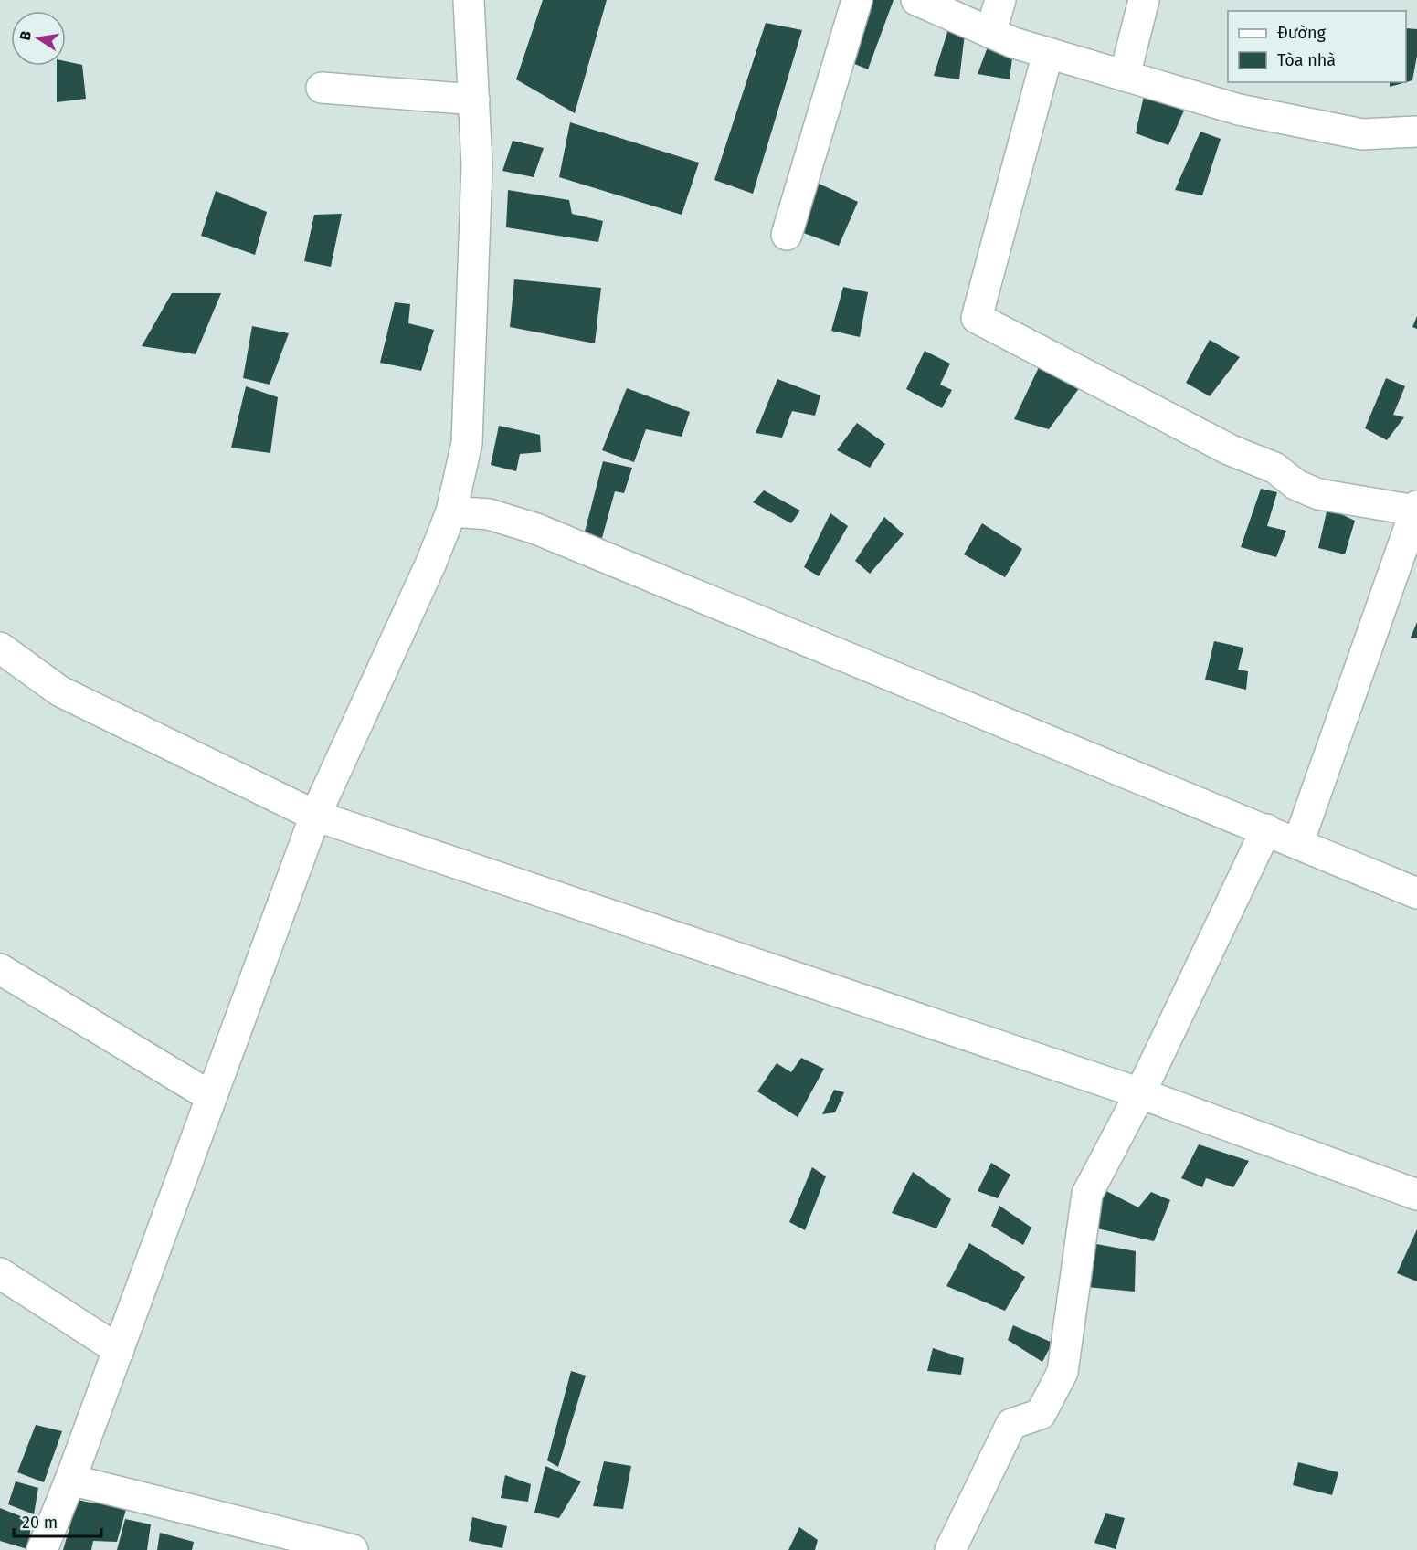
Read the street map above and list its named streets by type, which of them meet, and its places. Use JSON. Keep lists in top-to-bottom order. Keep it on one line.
{"legend":["Đường","Tòa nhà"],"scale_bar":"20 m","north":"left"}
